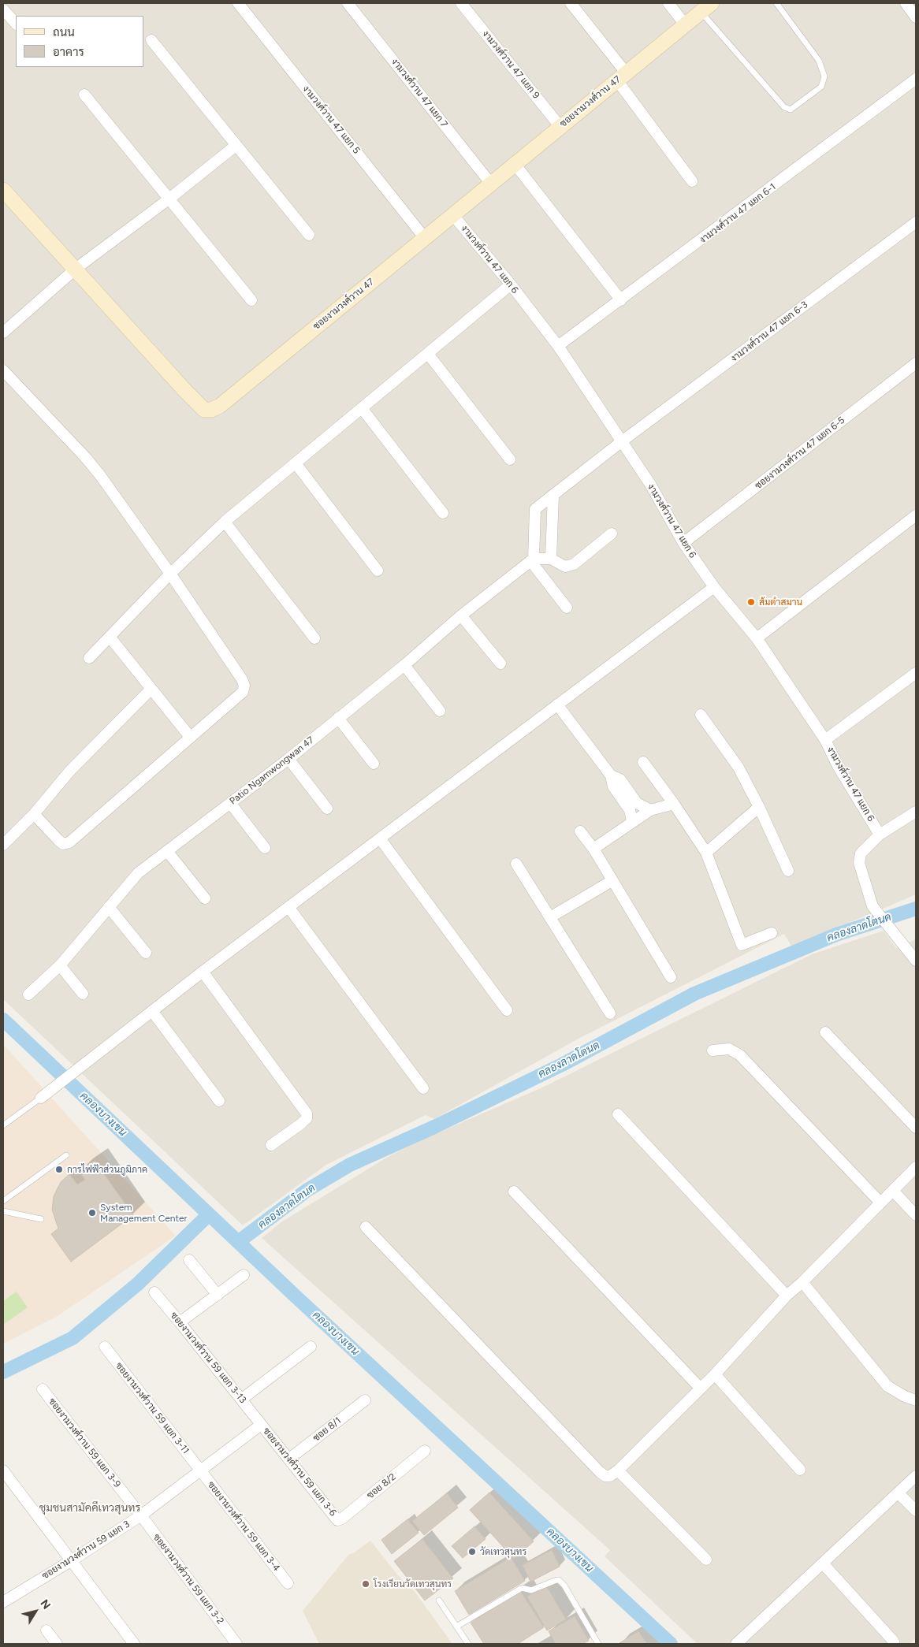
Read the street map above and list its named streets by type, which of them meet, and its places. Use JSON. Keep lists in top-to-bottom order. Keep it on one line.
{"streets":{"street":["งามวงศ์วาน 47 แยก 9","งามวงศ์วาน 47 แยก 7","ซอยงามวงศ์วาน 47","งามวงศ์วาน 47 แยก 5","งามวงศ์วาน 47 แยก 6-1","งามวงศ์วาน 47 แยก 6","งามวงศ์วาน 47 แยก 6-3","ซอยงามวงศ์วาน 47 แยก 6-5","Patio Ngamwongwan 47","ซอยงามวงศ์วาน 59 แยก 3-13","ซอยงามวงศ์วาน 59 แยก 3-11","ซอย 8/1","ซอยงามวงศ์วาน 59 แยก 3-9","ซอยงามวงศ์วาน 59 แยก 3-6","ซอย 8/2","ซอยงามวงศ์วาน 59 แยก 3-4","ซอยงามวงศ์วาน 59 แยก 3","ซอยงามวงศ์วาน 59 แยก 3-2"]},"crossings":[["งามวงศ์วาน 47 แยก 9","ซอยงามวงศ์วาน 47"],["งามวงศ์วาน 47 แยก 7","ซอยงามวงศ์วาน 47"],["ซอยงามวงศ์วาน 47","งามวงศ์วาน 47 แยก 5"],["ซอยงามวงศ์วาน 47","งามวงศ์วาน 47 แยก 6"],["งามวงศ์วาน 47 แยก 6-1","งามวงศ์วาน 47 แยก 6"],["งามวงศ์วาน 47 แยก 6","งามวงศ์วาน 47 แยก 6-3"],["งามวงศ์วาน 47 แยก 6","ซอยงามวงศ์วาน 47 แยก 6-5"],["งามวงศ์วาน 47 แยก 6-3","Patio Ngamwongwan 47"],["ซอยงามวงศ์วาน 59 แยก 3-13","ซอยงามวงศ์วาน 59 แยก 3-6"],["ซอยงามวงศ์วาน 59 แยก 3-13","ซอยงามวงศ์วาน 59 แยก 3"],["ซอยงามวงศ์วาน 59 แยก 3-11","ซอยงามวงศ์วาน 59 แยก 3-4"],["ซอยงามวงศ์วาน 59 แยก 3-11","ซอยงามวงศ์วาน 59 แยก 3"],["ซอย 8/1","ซอยงามวงศ์วาน 59 แยก 3-6"],["ซอยงามวงศ์วาน 59 แยก 3-9","ซอยงามวงศ์วาน 59 แยก 3"],["ซอยงามวงศ์วาน 59 แยก 3-9","ซอยงามวงศ์วาน 59 แยก 3-2"],["ซอยงามวงศ์วาน 59 แยก 3-6","ซอย 8/2"],["ซอยงามวงศ์วาน 59 แยก 3-6","ซอยงามวงศ์วาน 59 แยก 3"],["ซอยงามวงศ์วาน 59 แยก 3-4","ซอยงามวงศ์วาน 59 แยก 3"],["ซอยงามวงศ์วาน 59 แยก 3","ซอยงามวงศ์วาน 59 แยก 3-2"]],"districts":["ชุมชนสามัคคีเทวสุนทร"],"water":["คลองลาดโตนด","คลองบางเขน"],"places":["ส้มตำสมาน","การไฟฟ้าส่วนภูมิภาค","System Management Center","วัดเทวสุนทร","โรงเรียนวัดเทวสุนทร"],"legend":["ถนน","อาคาร"],"north":"top right"}
